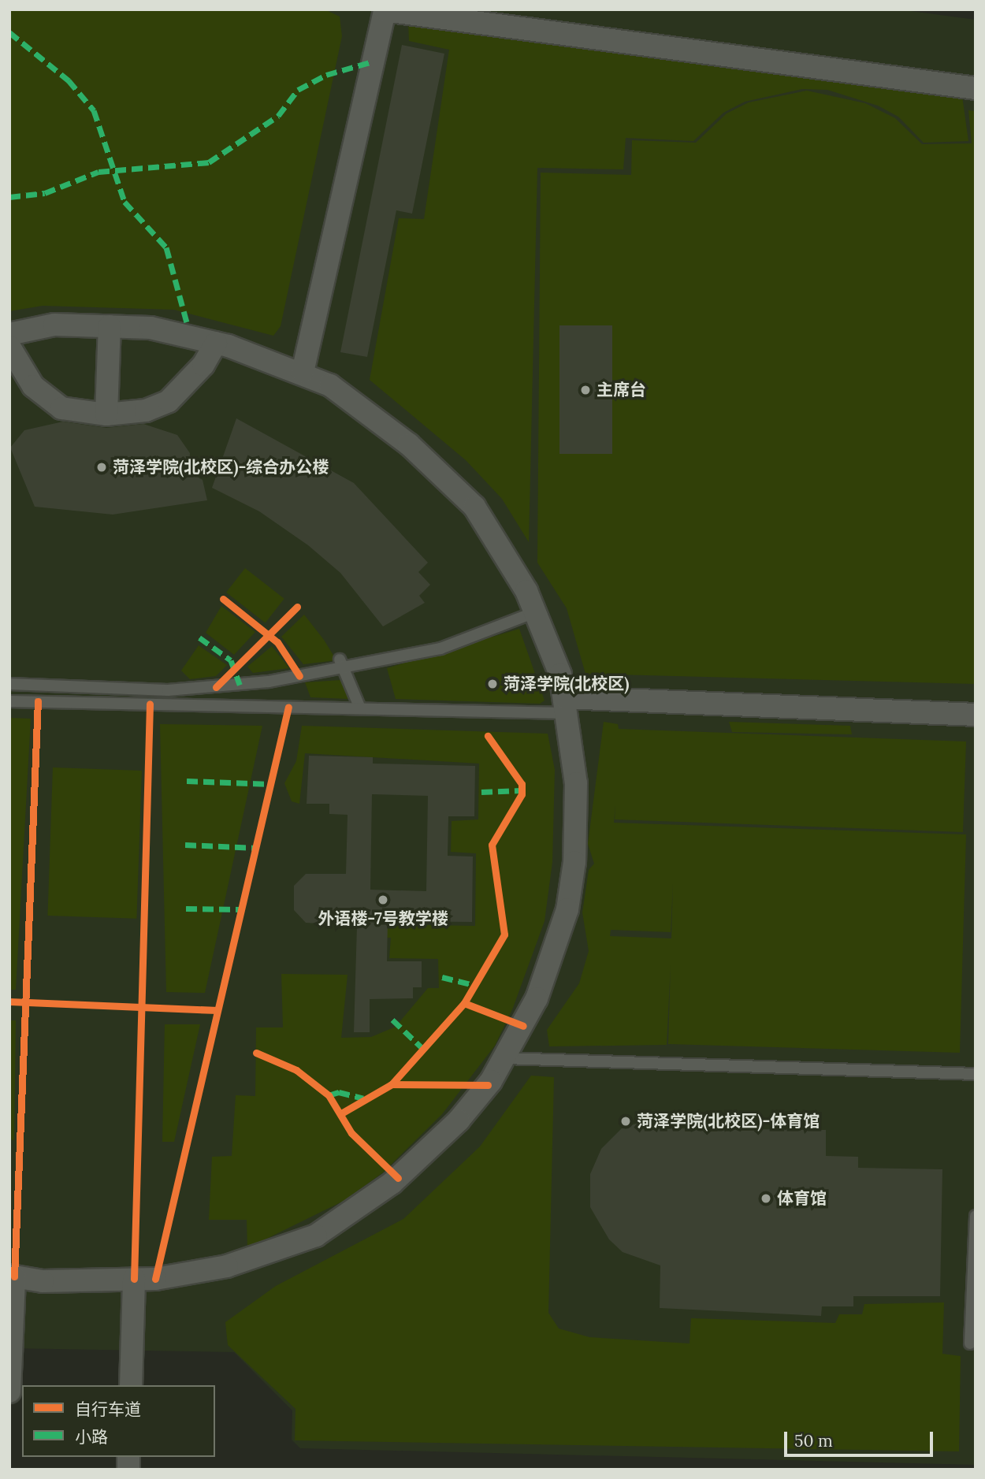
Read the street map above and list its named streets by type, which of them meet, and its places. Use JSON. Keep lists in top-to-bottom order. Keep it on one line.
{"places":["主席台","菏泽学院(北校区)-综合办公楼","菏泽学院(北校区)","外语楼-7号教学楼","菏泽学院(北校区)-体育馆","体育馆"],"legend":["自行车道","小路"],"scale_bar":"50 m"}
